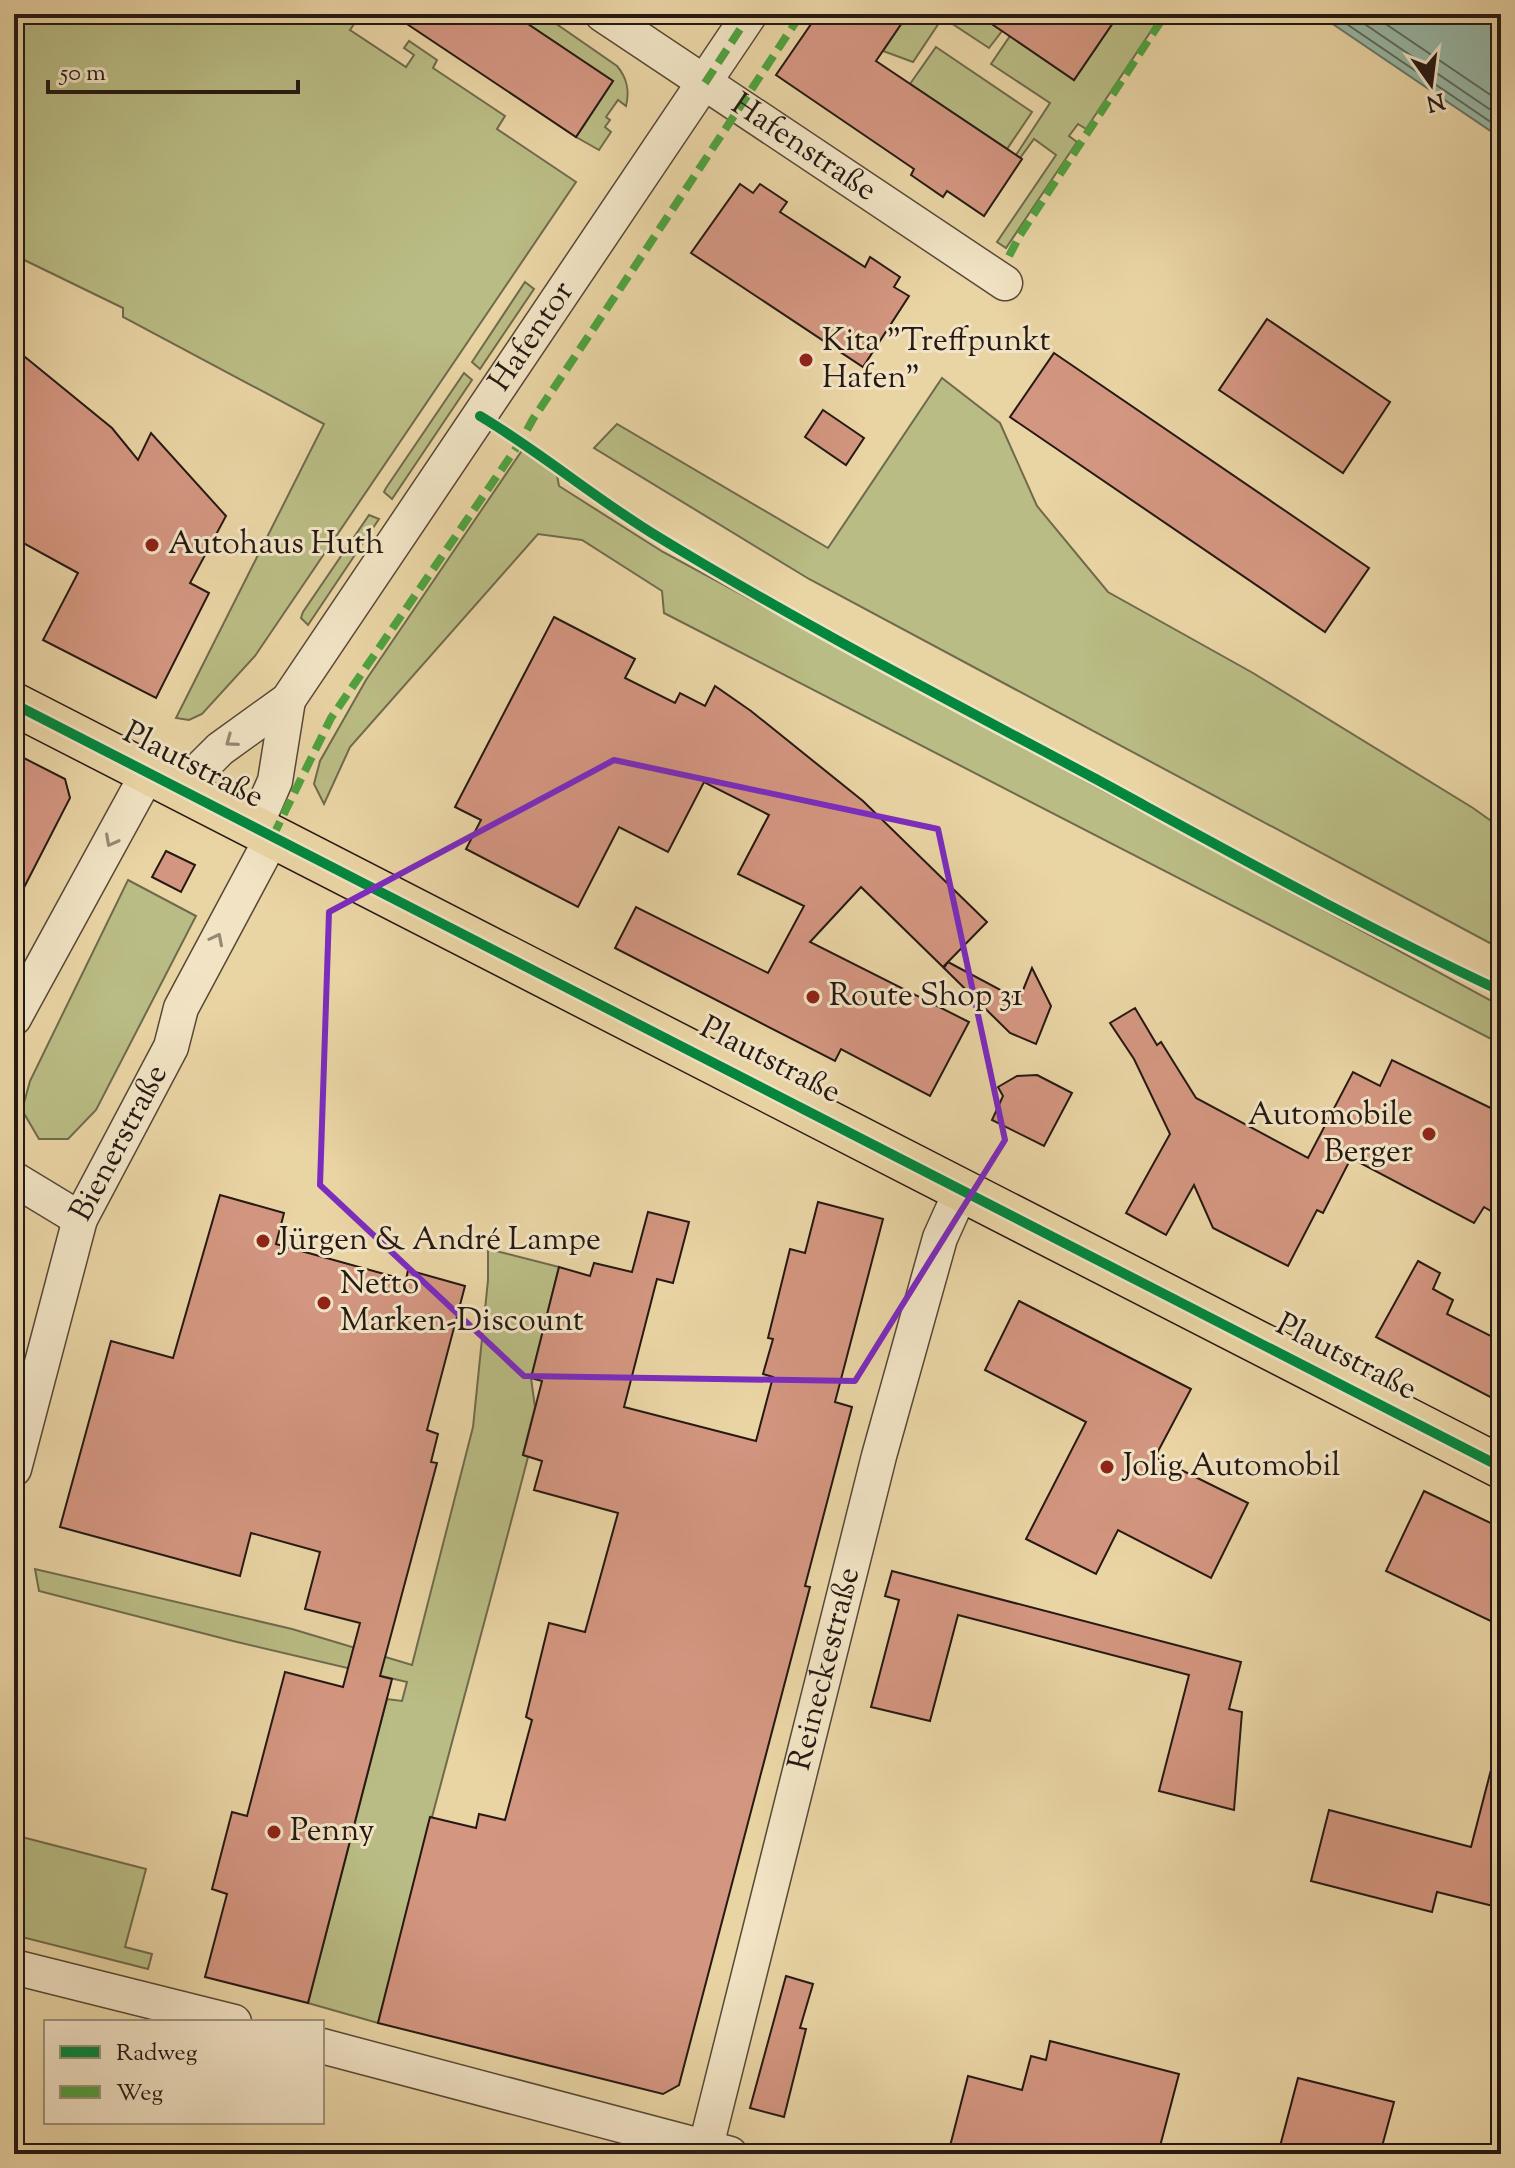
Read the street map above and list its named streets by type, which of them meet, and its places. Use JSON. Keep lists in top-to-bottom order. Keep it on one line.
{"streets":{"main road":["Plautstraße"],"street":["Hafenstraße","Hafentor","Bienerstraße","Reineckestraße"]},"crossings":[["Hafenstraße","Hafentor"],["Hafentor","Plautstraße"],["Hafentor","Bienerstraße"],["Plautstraße","Bienerstraße"],["Plautstraße","Reineckestraße"]],"one_way":["Bienerstraße"],"places":["Kita \"Treffpunkt Hafen\"","Autohaus Huth","Route Shop 31","Automobile Berger","Jürgen & André Lampe","Netto Marken-Discount","Jolig Automobil","Penny"],"legend":["Radweg","Weg"],"scale_bar":"50 m","north":"bottom"}
